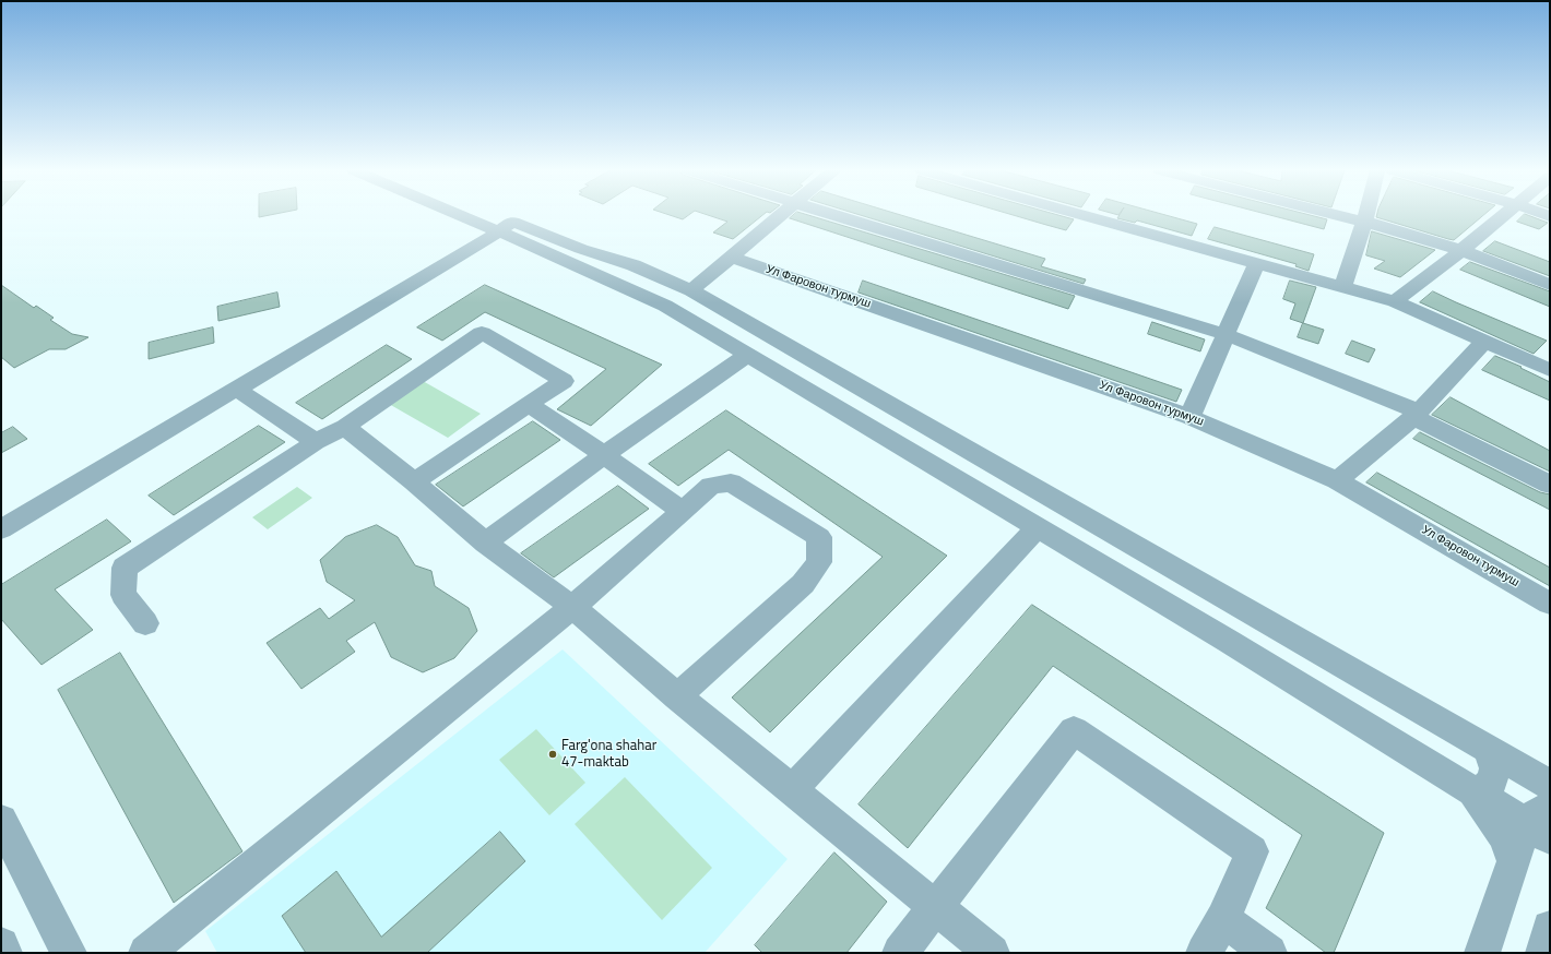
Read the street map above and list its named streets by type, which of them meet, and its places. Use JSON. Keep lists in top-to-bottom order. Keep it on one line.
{"streets":{"street":["Ул Фаровон турмуш"]},"places":["Farg'ona shahar 47-maktab"]}
